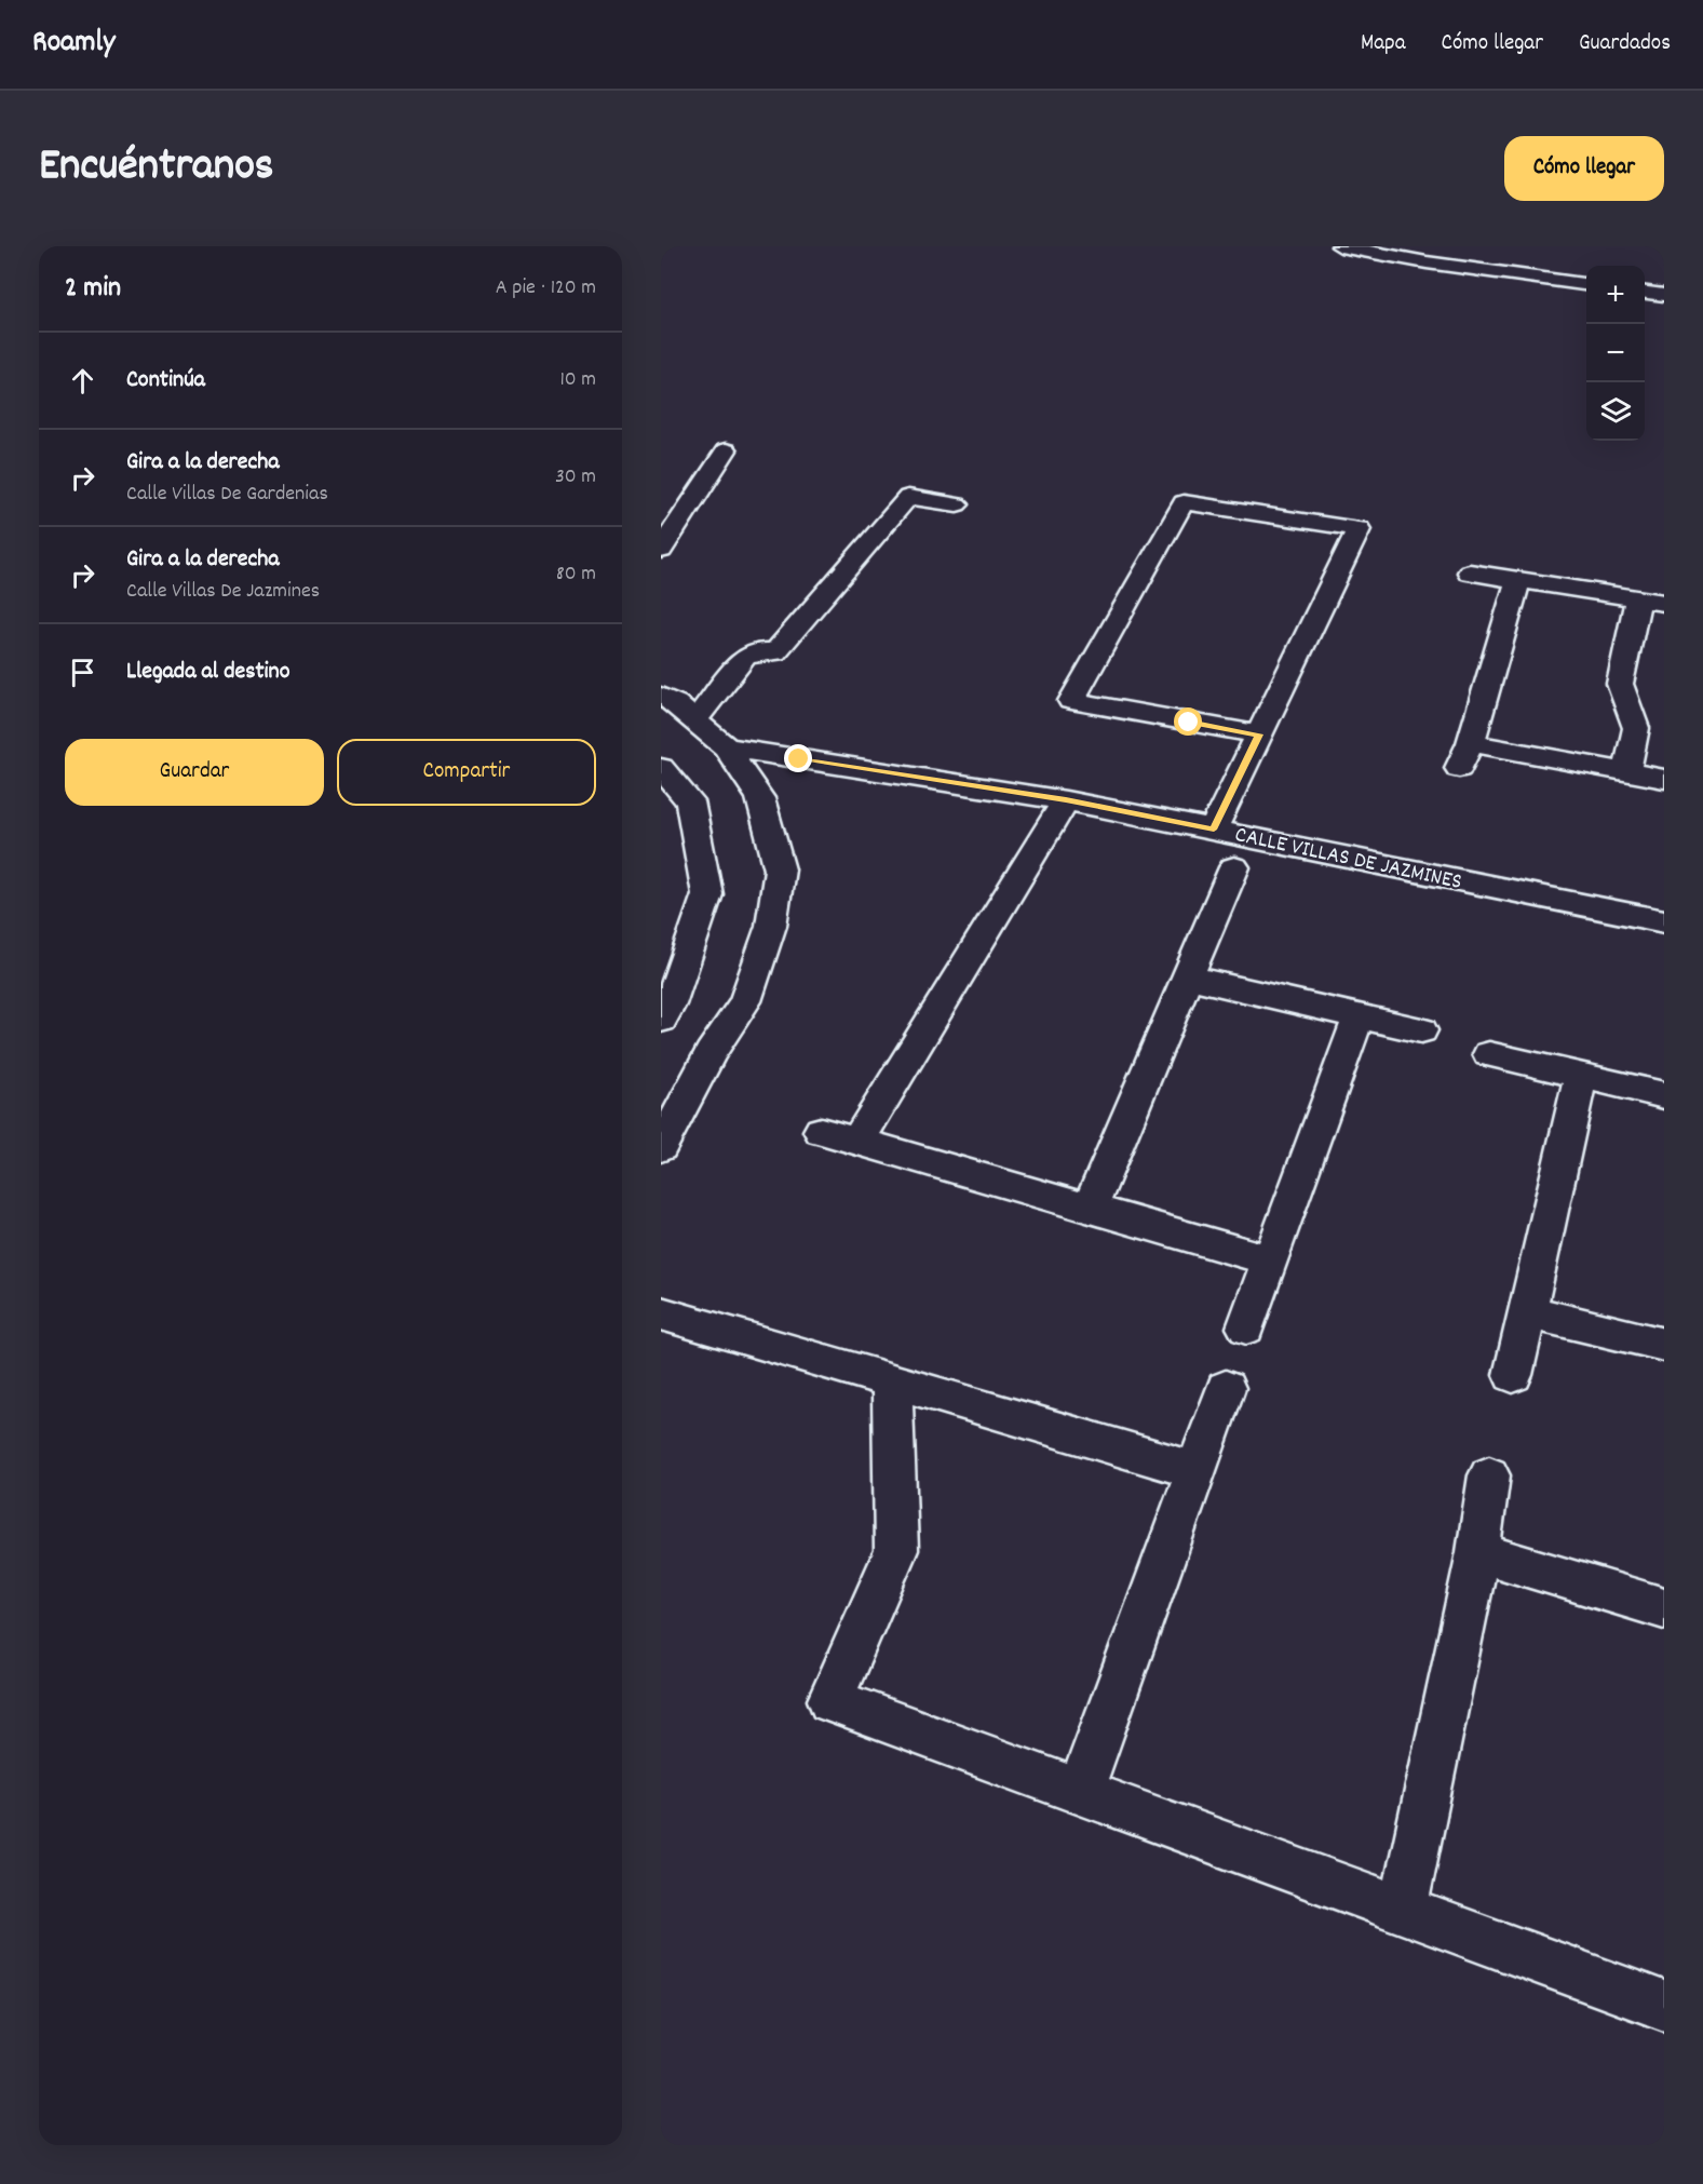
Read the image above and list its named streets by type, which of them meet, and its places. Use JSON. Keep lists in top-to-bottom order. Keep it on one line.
{"streets":{"street":["CALLE VILLAS DE JAZMINES"]},"page":{"header":"Roamly","nav":["Mapa","Cómo llegar","Guardados"],"title":"Encuéntranos","buttons":["Cómo llegar",["Guardar","Compartir"]],"heading":["2 min","A pie · 120 m"],"map_buttons":["+","−"],"list":[["Continúa","10 m"],["Gira a la derecha","Calle Villas De Gardenias","30 m"],["Gira a la derecha","Calle Villas De Jazmines","80 m"],"Llegada al destino"]}}
